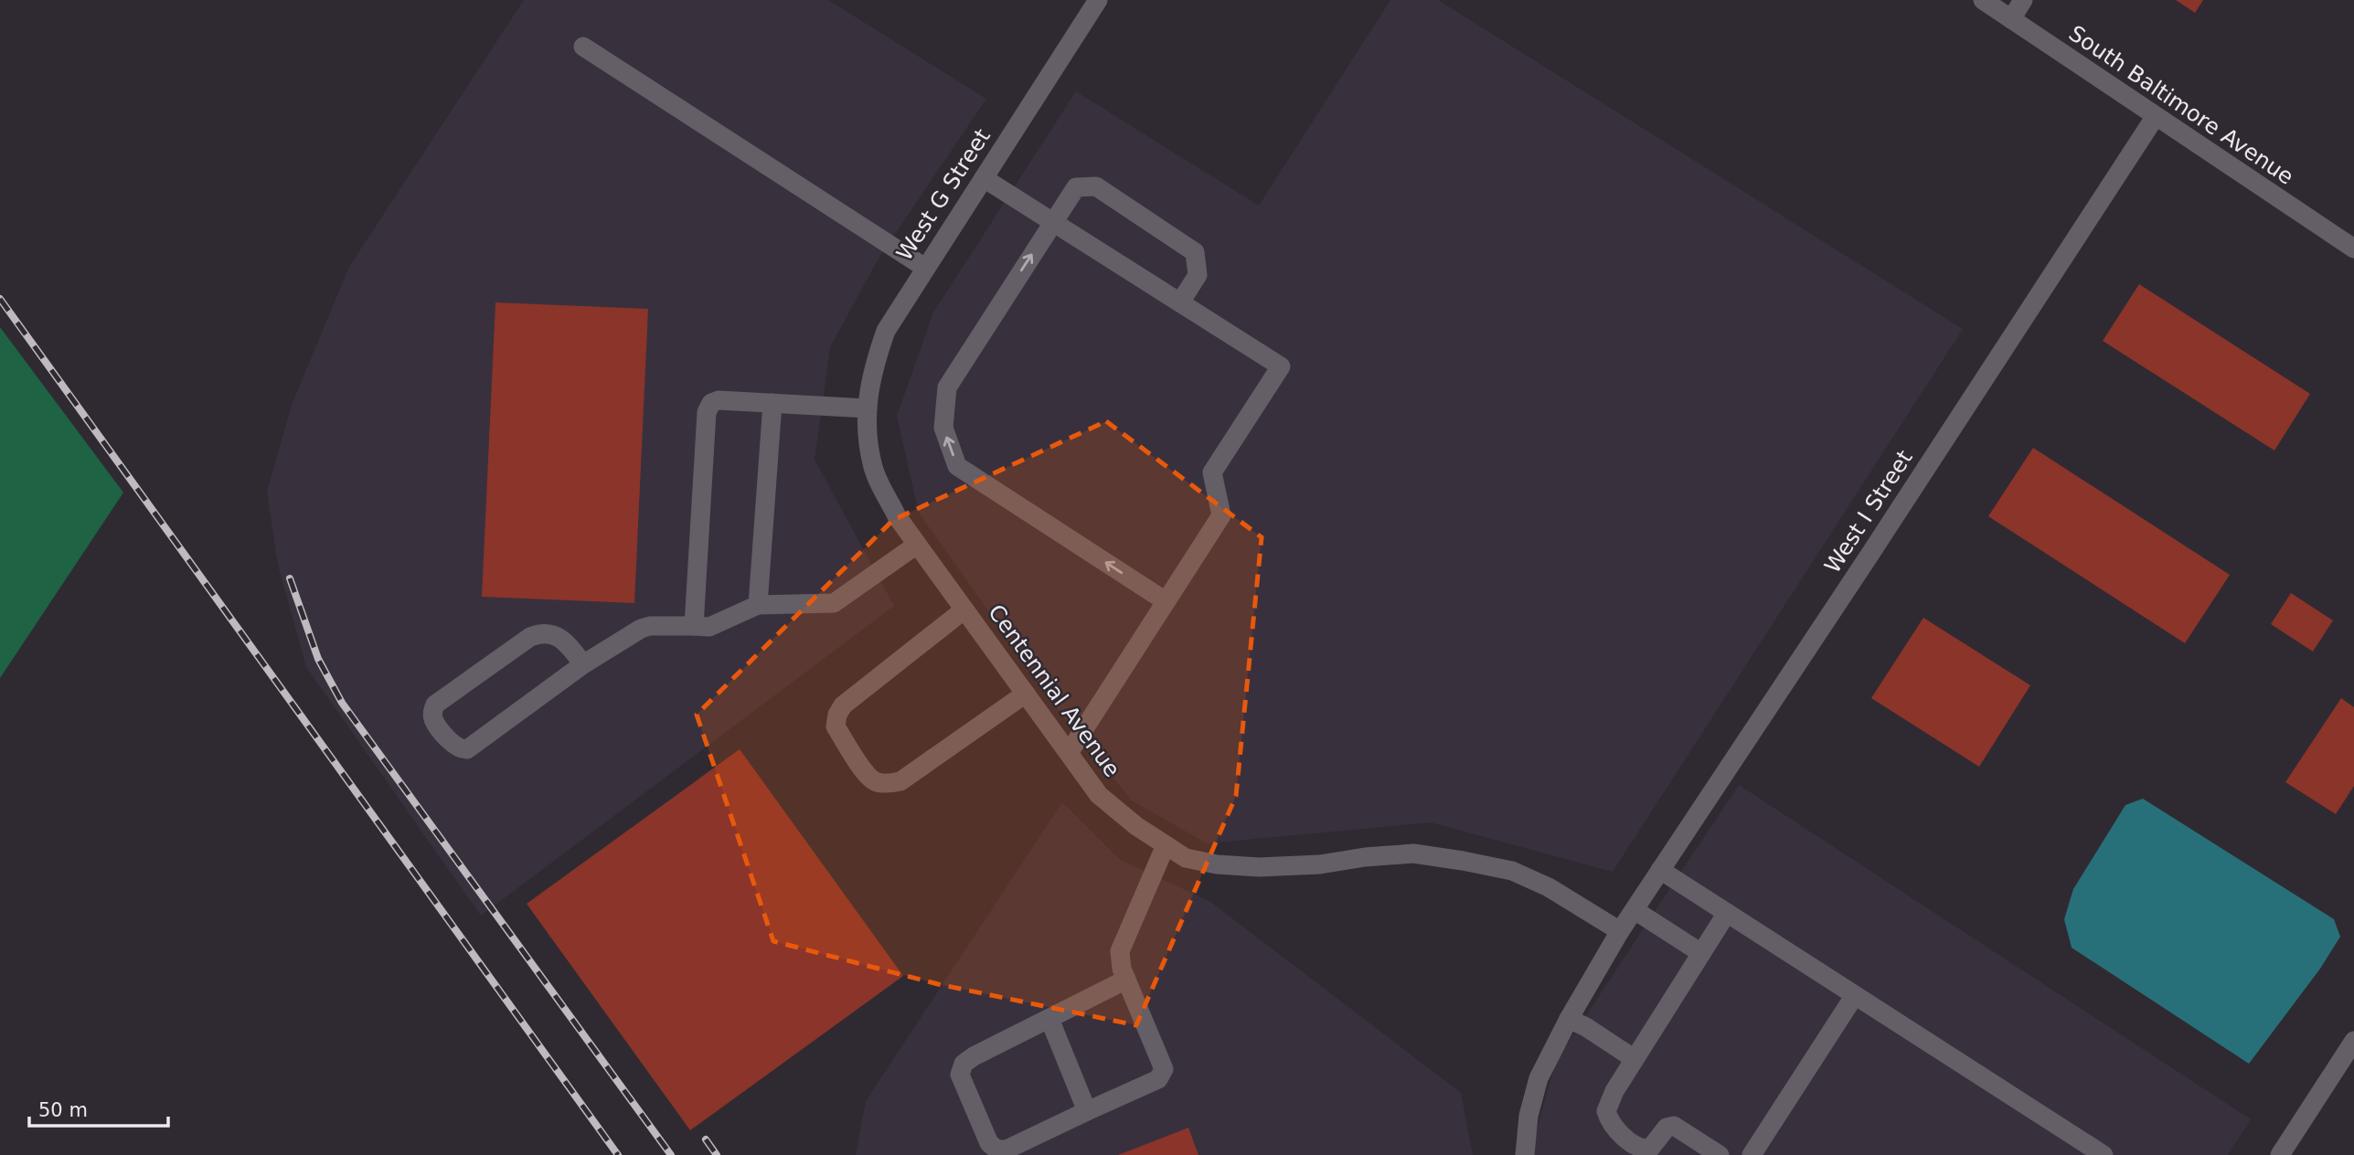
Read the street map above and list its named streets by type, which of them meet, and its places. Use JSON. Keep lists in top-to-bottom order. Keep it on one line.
{"streets":{"street":["South Baltimore Avenue","West G Street","West I Street","Centennial Avenue"]},"crossings":[["South Baltimore Avenue","West I Street"],["West G Street","Centennial Avenue"],["West I Street","Centennial Avenue"]],"scale_bar":"50 m"}
